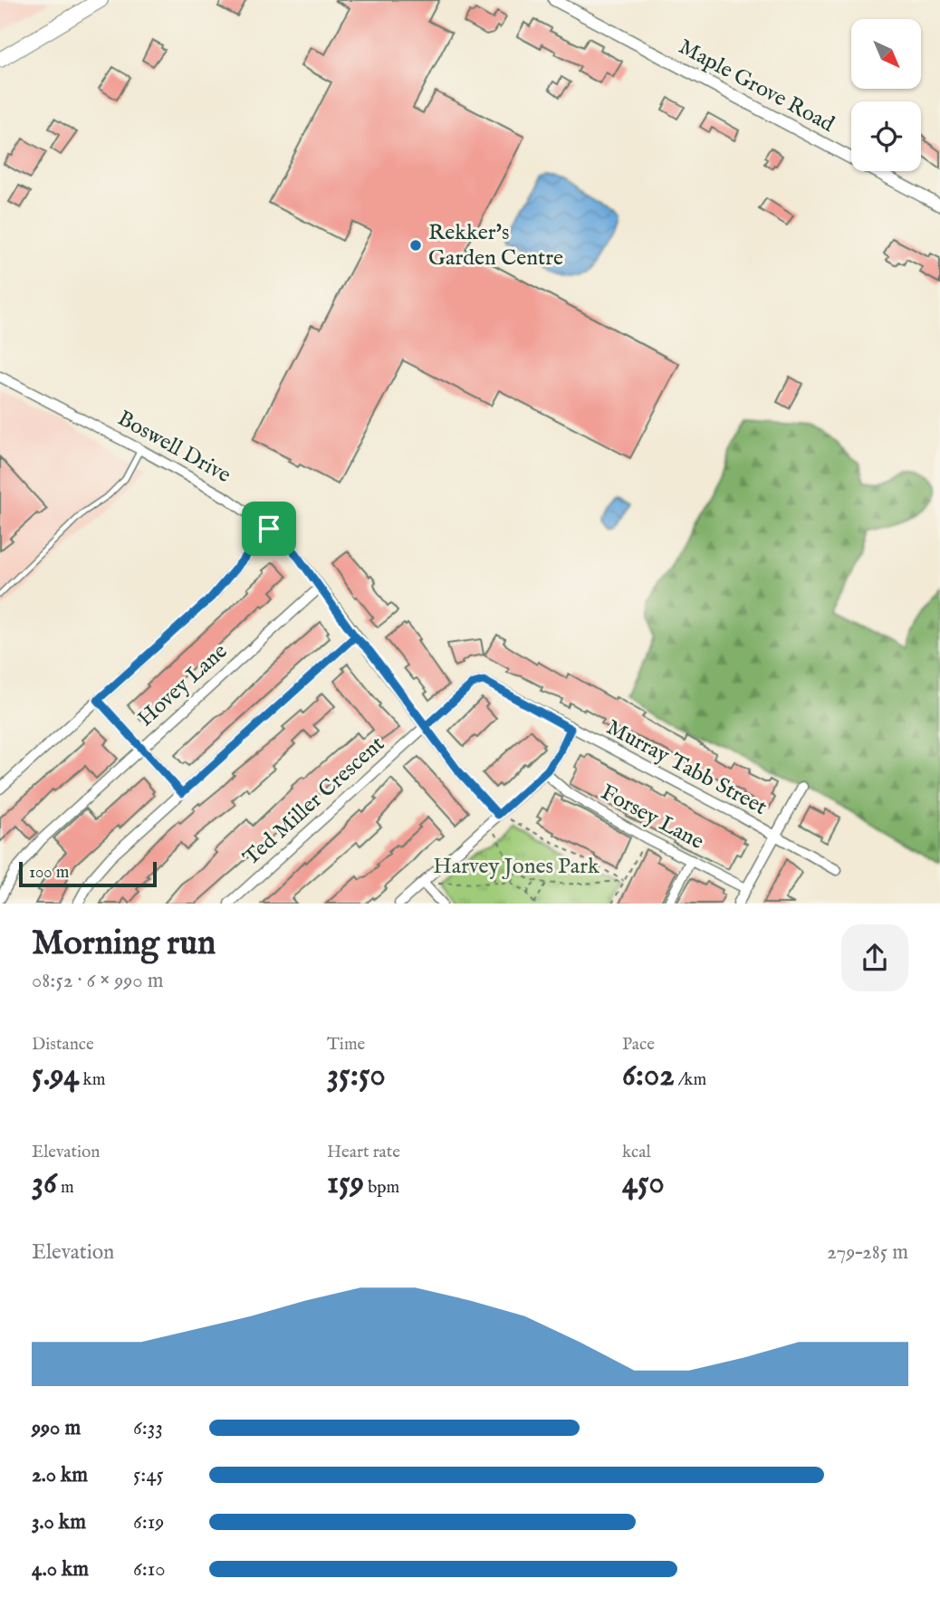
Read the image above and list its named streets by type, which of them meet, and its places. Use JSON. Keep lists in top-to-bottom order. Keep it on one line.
{"streets":{"street":["Maple Grove Road","Boswell Drive","Hovey Lane","Murray Tabb Street","Ted Miller Crescent","Forsey Lane"]},"crossings":[["Boswell Drive","Hovey Lane"],["Boswell Drive","Murray Tabb Street"],["Boswell Drive","Ted Miller Crescent"],["Murray Tabb Street","Ted Miller Crescent"]],"parks":["Harvey Jones Park"],"places":["Rekker's Garden Centre"],"scale_bar":"100 m","north":"bottom right","page":{"scale":"100 m","heading":["Morning run","08:52 · 6 × 990 m"],"stats":[["Distance","5.94 km"],["Time","35:50"],["Pace","6:02 /km"],["Elevation","36 m"],["Heart rate","159 bpm"],["kcal","450"]],"chart":["Elevation","279–285 m"],"list":[{"name":"990 m","note":"6:33"},{"name":"2.0 km","note":"5:45"},{"name":"3.0 km","note":"6:19"},{"name":"4.0 km","note":"6:10"}]}}
